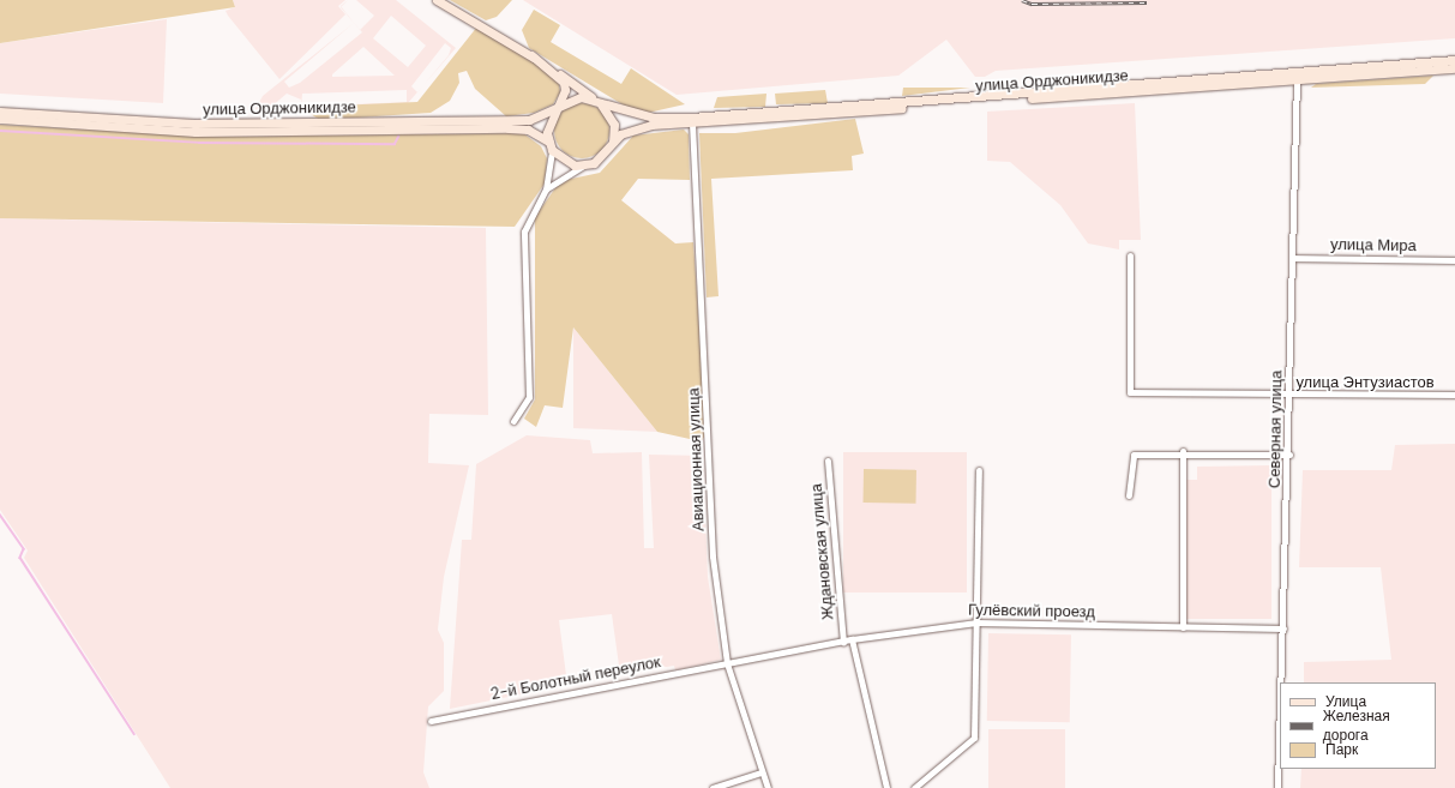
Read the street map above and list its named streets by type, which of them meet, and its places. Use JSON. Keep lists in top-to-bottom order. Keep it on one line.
{"streets":{"main road":["улица Орджоникидзе"],"street":["улица Мира","улица Энтузиастов","Северная улица","Авиационная улица","Ждановская улица","Гулёвский проезд","2-й Болотный переулок"]},"crossings":[["улица Орджоникидзе","Северная улица"],["улица Орджоникидзе","Авиационная улица"],["улица Мира","Северная улица"],["улица Энтузиастов","Северная улица"],["Северная улица","Гулёвский проезд"],["Авиационная улица","Гулёвский проезд"],["Авиационная улица","2-й Болотный переулок"],["Ждановская улица","Гулёвский проезд"],["Гулёвский проезд","2-й Болотный переулок"]],"legend":["Улица","Железная дорога","Парк"]}
